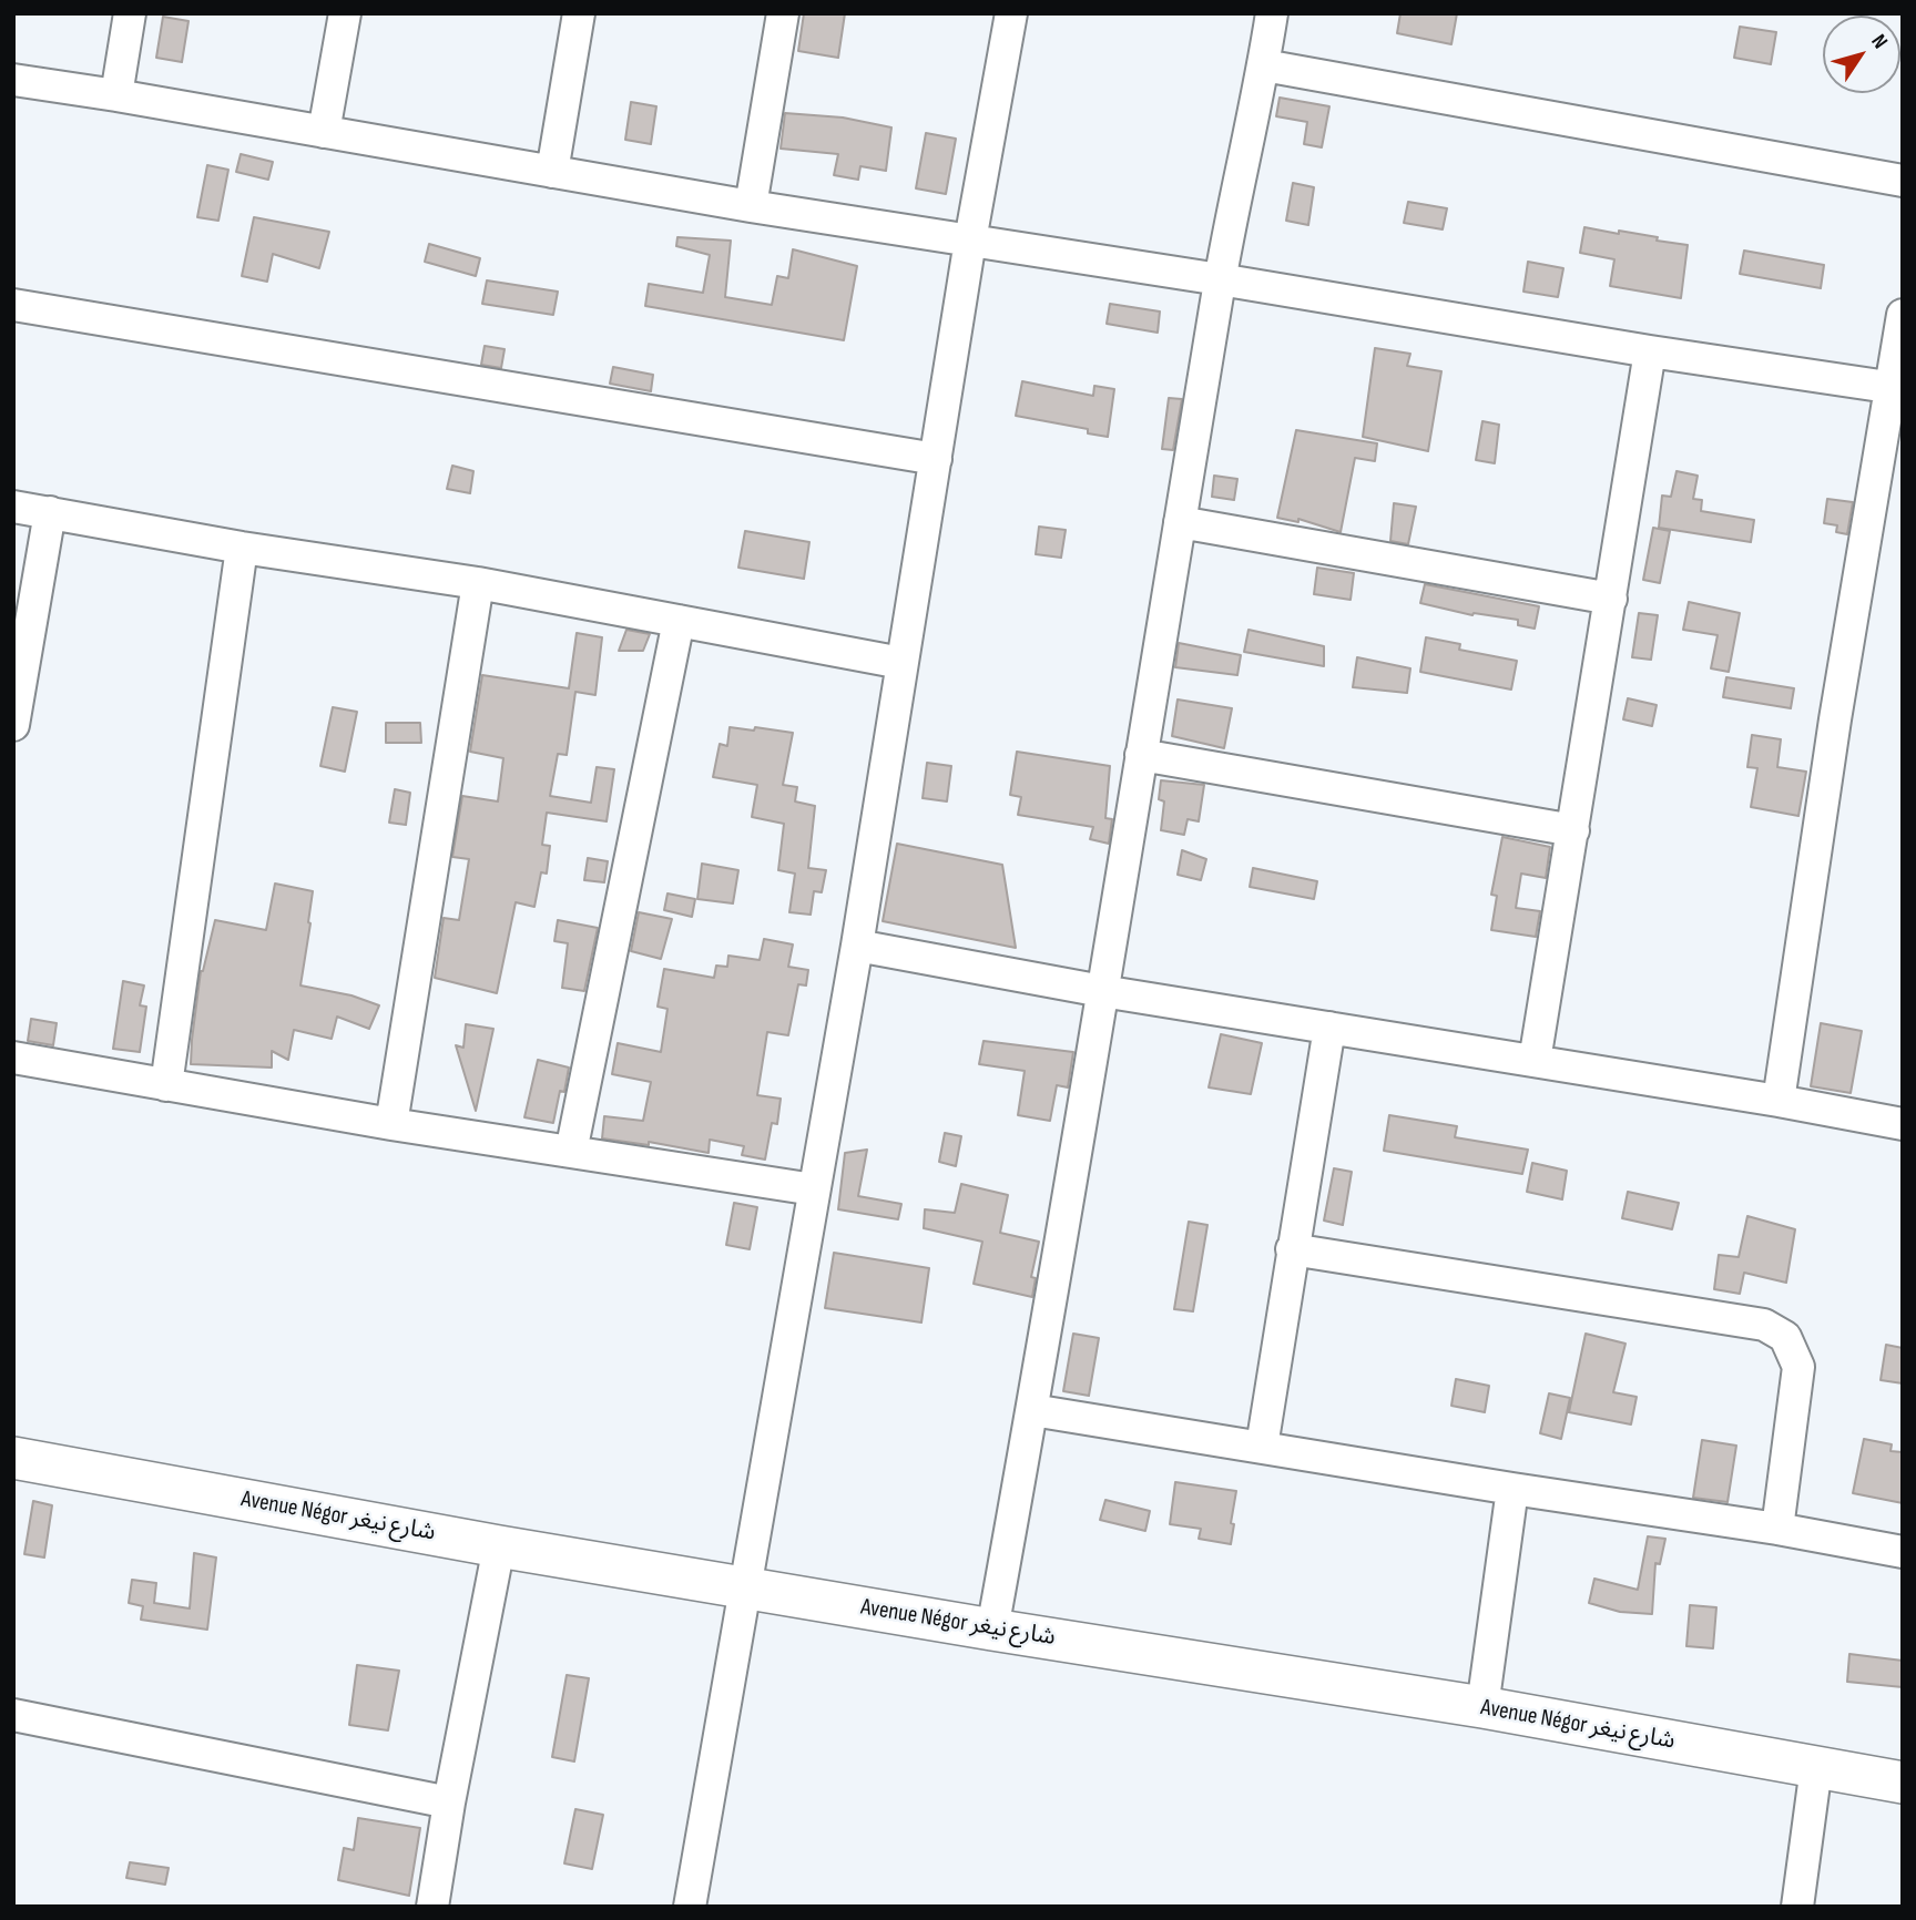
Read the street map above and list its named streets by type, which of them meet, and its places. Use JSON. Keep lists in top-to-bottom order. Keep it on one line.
{"streets":{"main road":["Avenue Négor شارع نيغر"]},"north":"top right"}
